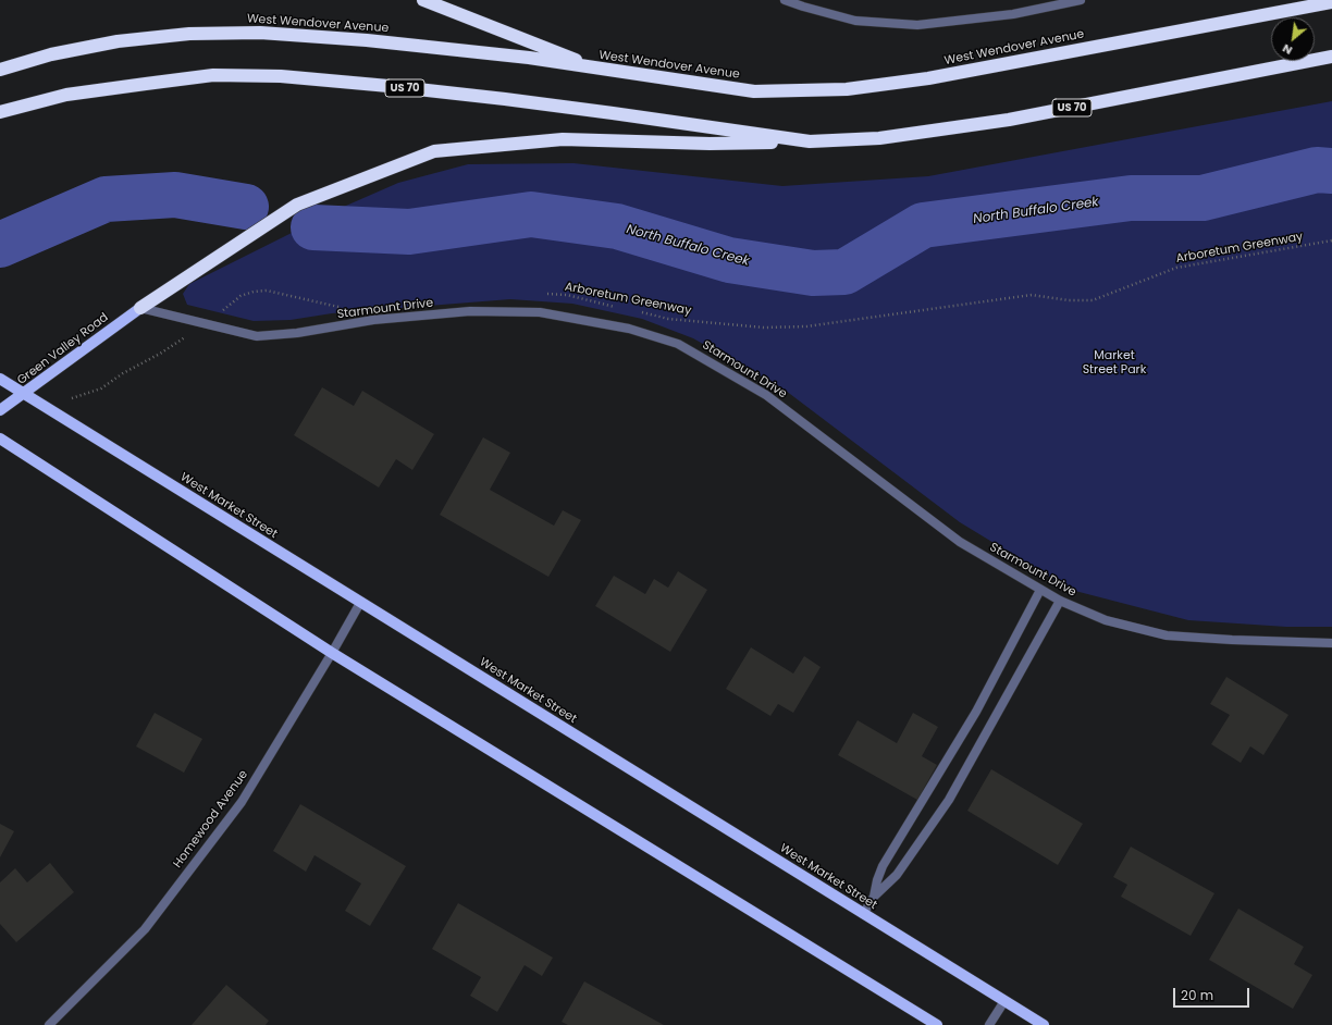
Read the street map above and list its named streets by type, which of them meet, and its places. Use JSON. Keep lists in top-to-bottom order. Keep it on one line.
{"streets":{"highway":["West Wendover Avenue","US 70"],"main road":["Green Valley Road","West Market Street"],"street":["Starmount Drive","Homewood Avenue"],"path":["Arboretum Greenway"]},"crossings":[["Starmount Drive","Green Valley Road"],["Green Valley Road","West Market Street"],["West Market Street","Homewood Avenue"]],"water":["North Buffalo Creek"],"parks":["Market Street Park"],"scale_bar":"20 m","north":"bottom left"}
